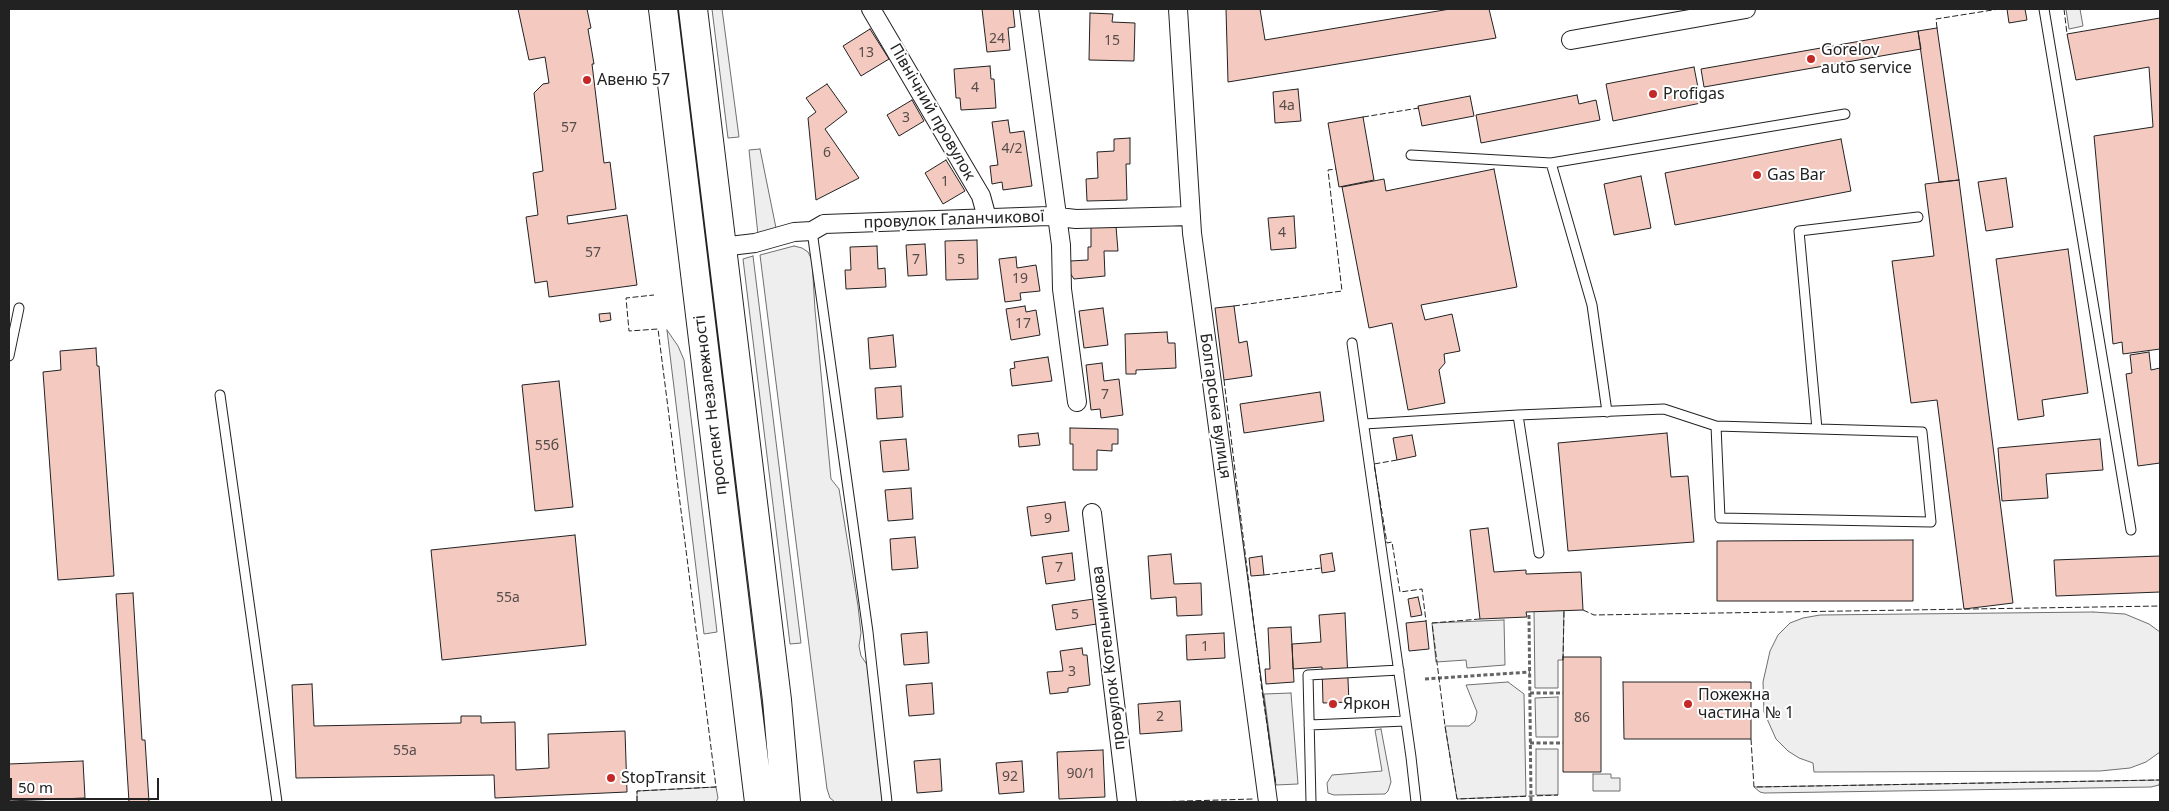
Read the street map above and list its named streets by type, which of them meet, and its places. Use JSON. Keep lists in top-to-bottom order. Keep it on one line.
{"streets":{"main road":["проспект Незалежності"],"street":["Північний провулок","провулок Галанчикової","Болгарська вулиця","провулок Котельникова"]},"crossings":[["Північний провулок","провулок Галанчикової"],["провулок Галанчикової","проспект Незалежності"],["провулок Галанчикової","Болгарська вулиця"]],"places":["Gorelov auto service","Авеню 57","Profigas","Gas Bar","Яркон","Пожежна частина № 1","StopTransit"],"house_numbers":["24","15","13","4","4а","3","57","4/2","6","1","4","57","7","5","19","17","7","55б","9","7","55а","5","1","3","2","86","55а","90/1","92"],"scale_bar":"50 m"}
